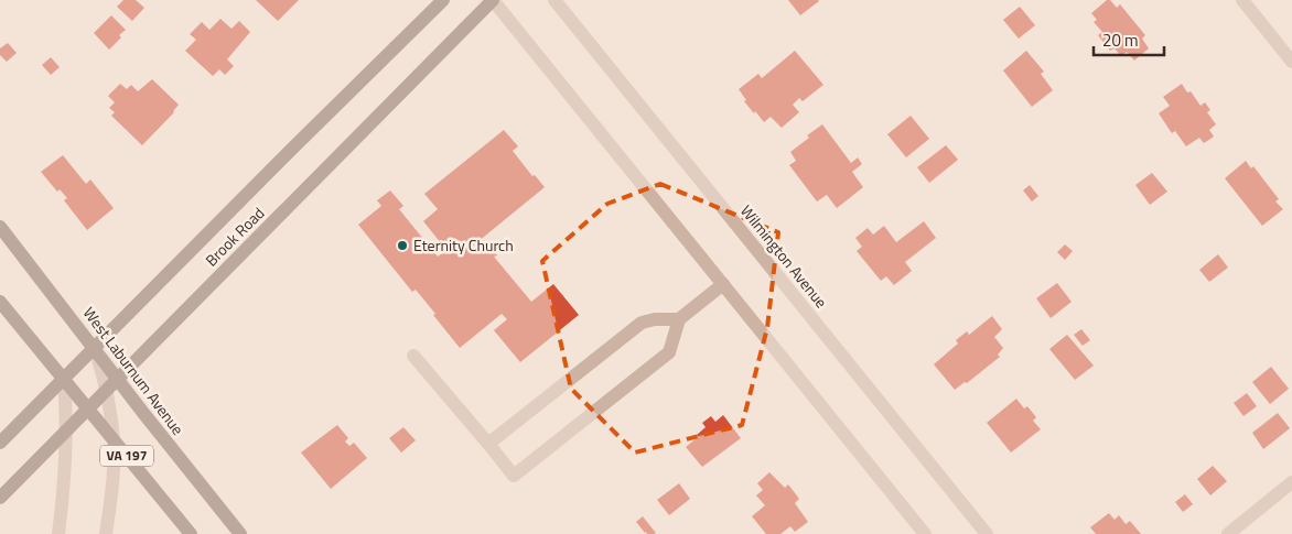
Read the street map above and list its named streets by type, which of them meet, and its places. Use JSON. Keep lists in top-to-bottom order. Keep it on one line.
{"streets":{"main road":["Brook Road","West Laburnum Avenue","VA 197"],"street":["Wilmington Avenue"]},"crossings":[["Brook Road","West Laburnum Avenue"],["Brook Road","VA 197"]],"places":["Eternity Church"],"scale_bar":"20 m"}
